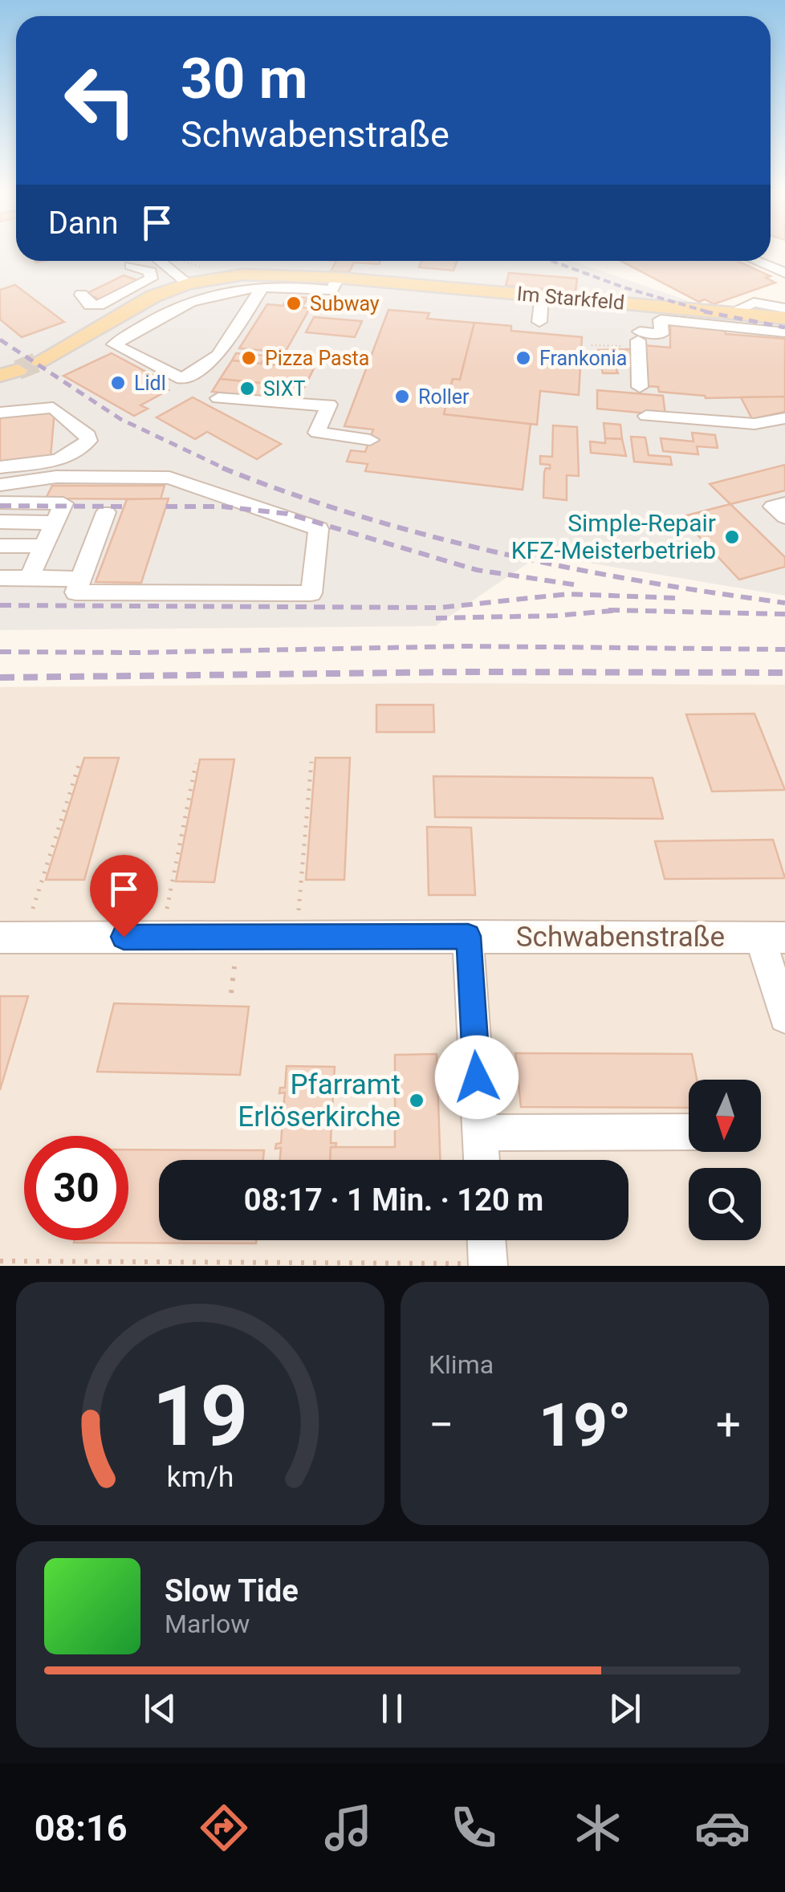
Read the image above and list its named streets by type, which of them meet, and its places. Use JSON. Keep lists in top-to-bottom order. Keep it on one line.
{"streets":{"main road":["Im Starkfeld"],"street":["Schwabenstraße"]},"places":["Subway","Pizza Pasta","Frankonia","Lidl","SIXT","Roller","Simple-Repair KFZ-Meisterbetrieb","Pfarramt Erlöserkirche"],"north":"bottom","page":{"turn":["30 m","Schwabenstraße"],"then":"Dann","limit":"30","trip":"08:17 · 1 Min. · 120 m","tile":"Klima","heat":["−","19°","+"],"song":["Slow Tide","Marlow"],"tabs":"08:16","gauge":["19","km/h"]}}
